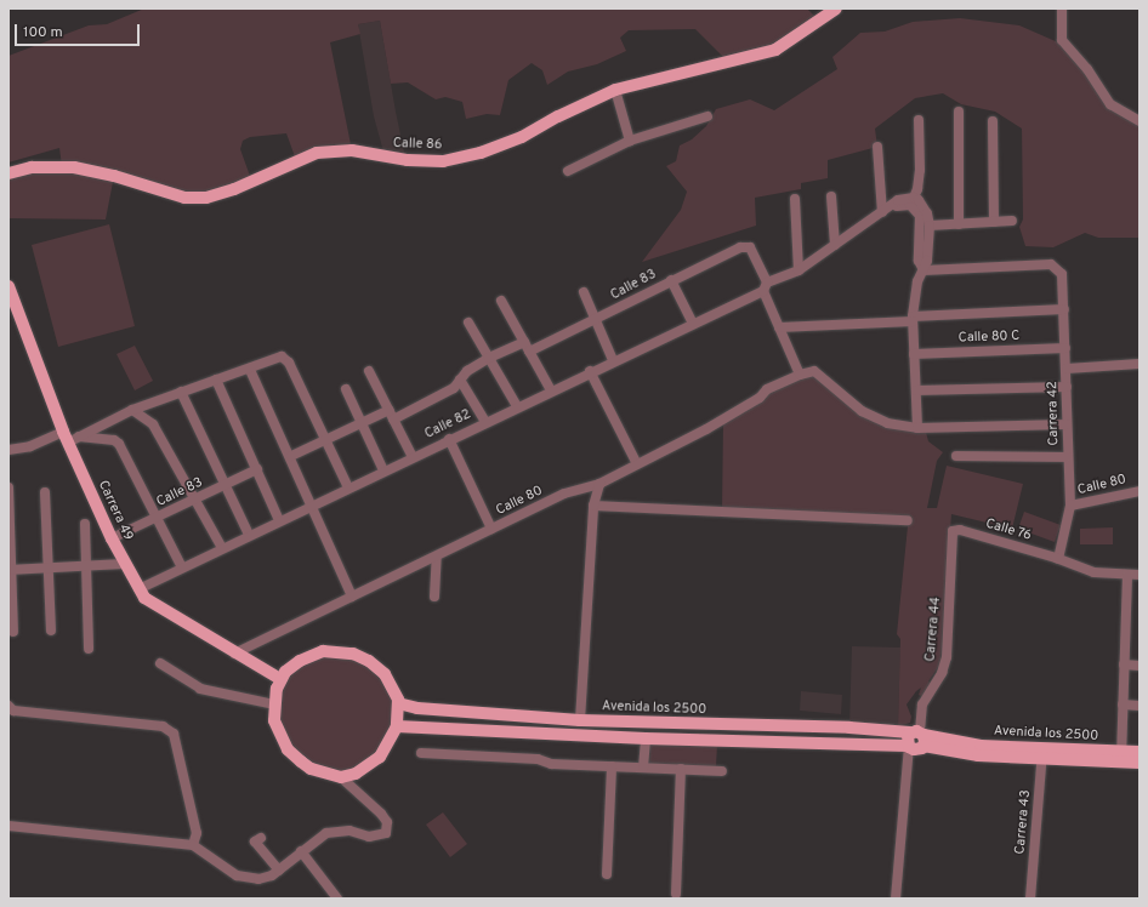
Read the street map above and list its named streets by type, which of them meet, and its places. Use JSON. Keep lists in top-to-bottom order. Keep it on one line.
{"streets":{"main road":["Calle 86","Carrera 49","Avenida los 2500"],"street":["Calle 83","Calle 80 C","Carrera 42","Calle 82","Calle 80","Calle 76","Carrera 44","Carrera 43"]},"crossings":[["Calle 83","Calle 82"],["Calle 83","Carrera 49"],["Calle 80 C","Carrera 42"],["Carrera 42","Calle 80"],["Carrera 42","Calle 76"],["Calle 82","Carrera 49"],["Calle 80","Carrera 49"],["Carrera 49","Avenida los 2500"],["Calle 76","Carrera 44"],["Carrera 44","Avenida los 2500"],["Avenida los 2500","Carrera 43"]],"scale_bar":"100 m"}
